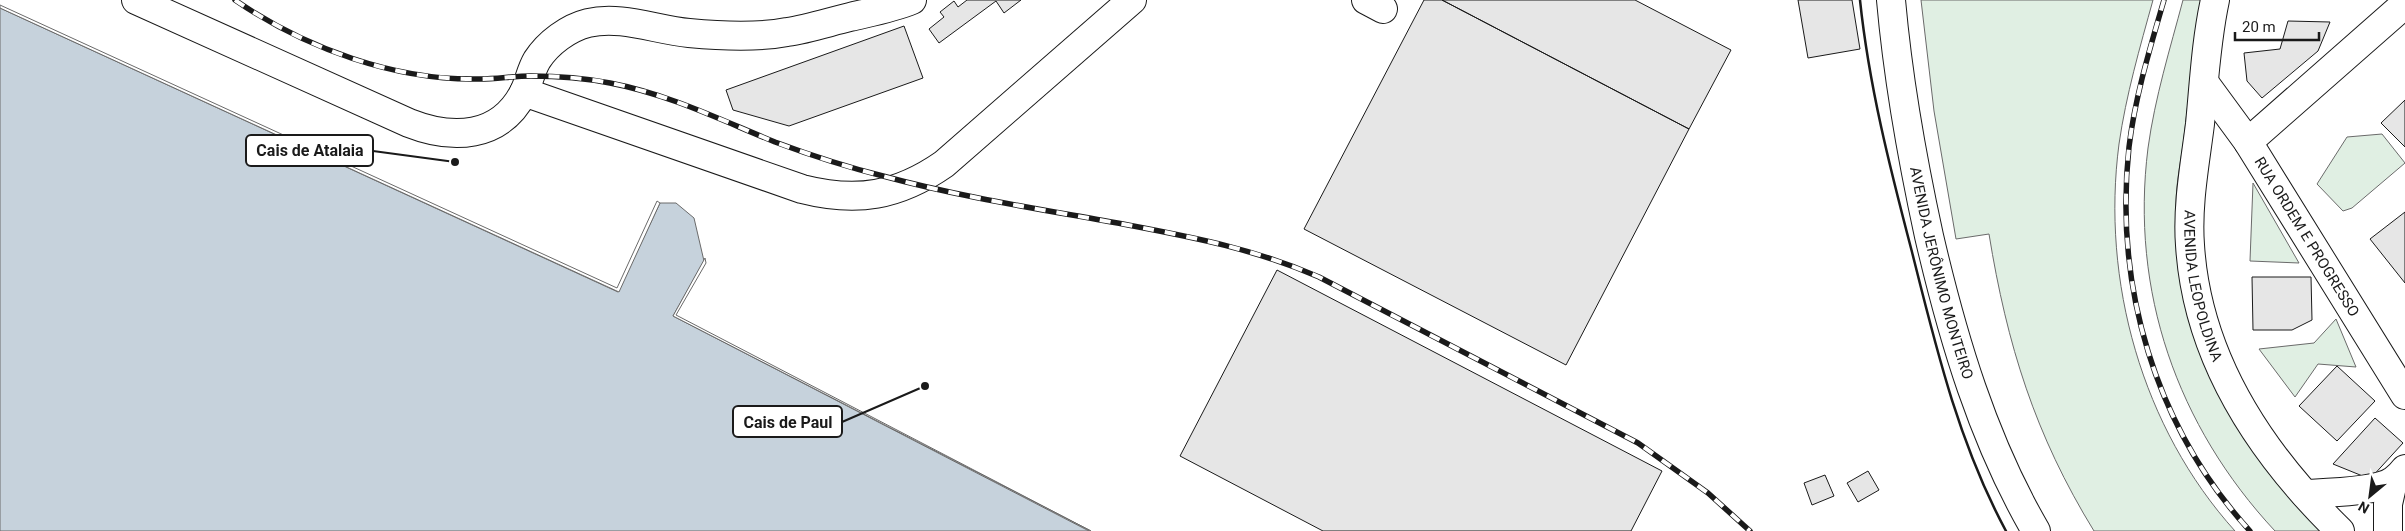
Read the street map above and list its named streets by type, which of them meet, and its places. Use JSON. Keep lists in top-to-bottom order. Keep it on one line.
{"streets":{"street":["RUA ORDEM E PROGRESSO","AVENIDA JERÔNIMO MONTEIRO","AVENIDA LEOPOLDINA"]},"crossings":[["RUA ORDEM E PROGRESSO","AVENIDA LEOPOLDINA"]],"places":["Cais de Atalaia","Cais de Paul"],"scale_bar":"20 m","north":"bottom left"}
